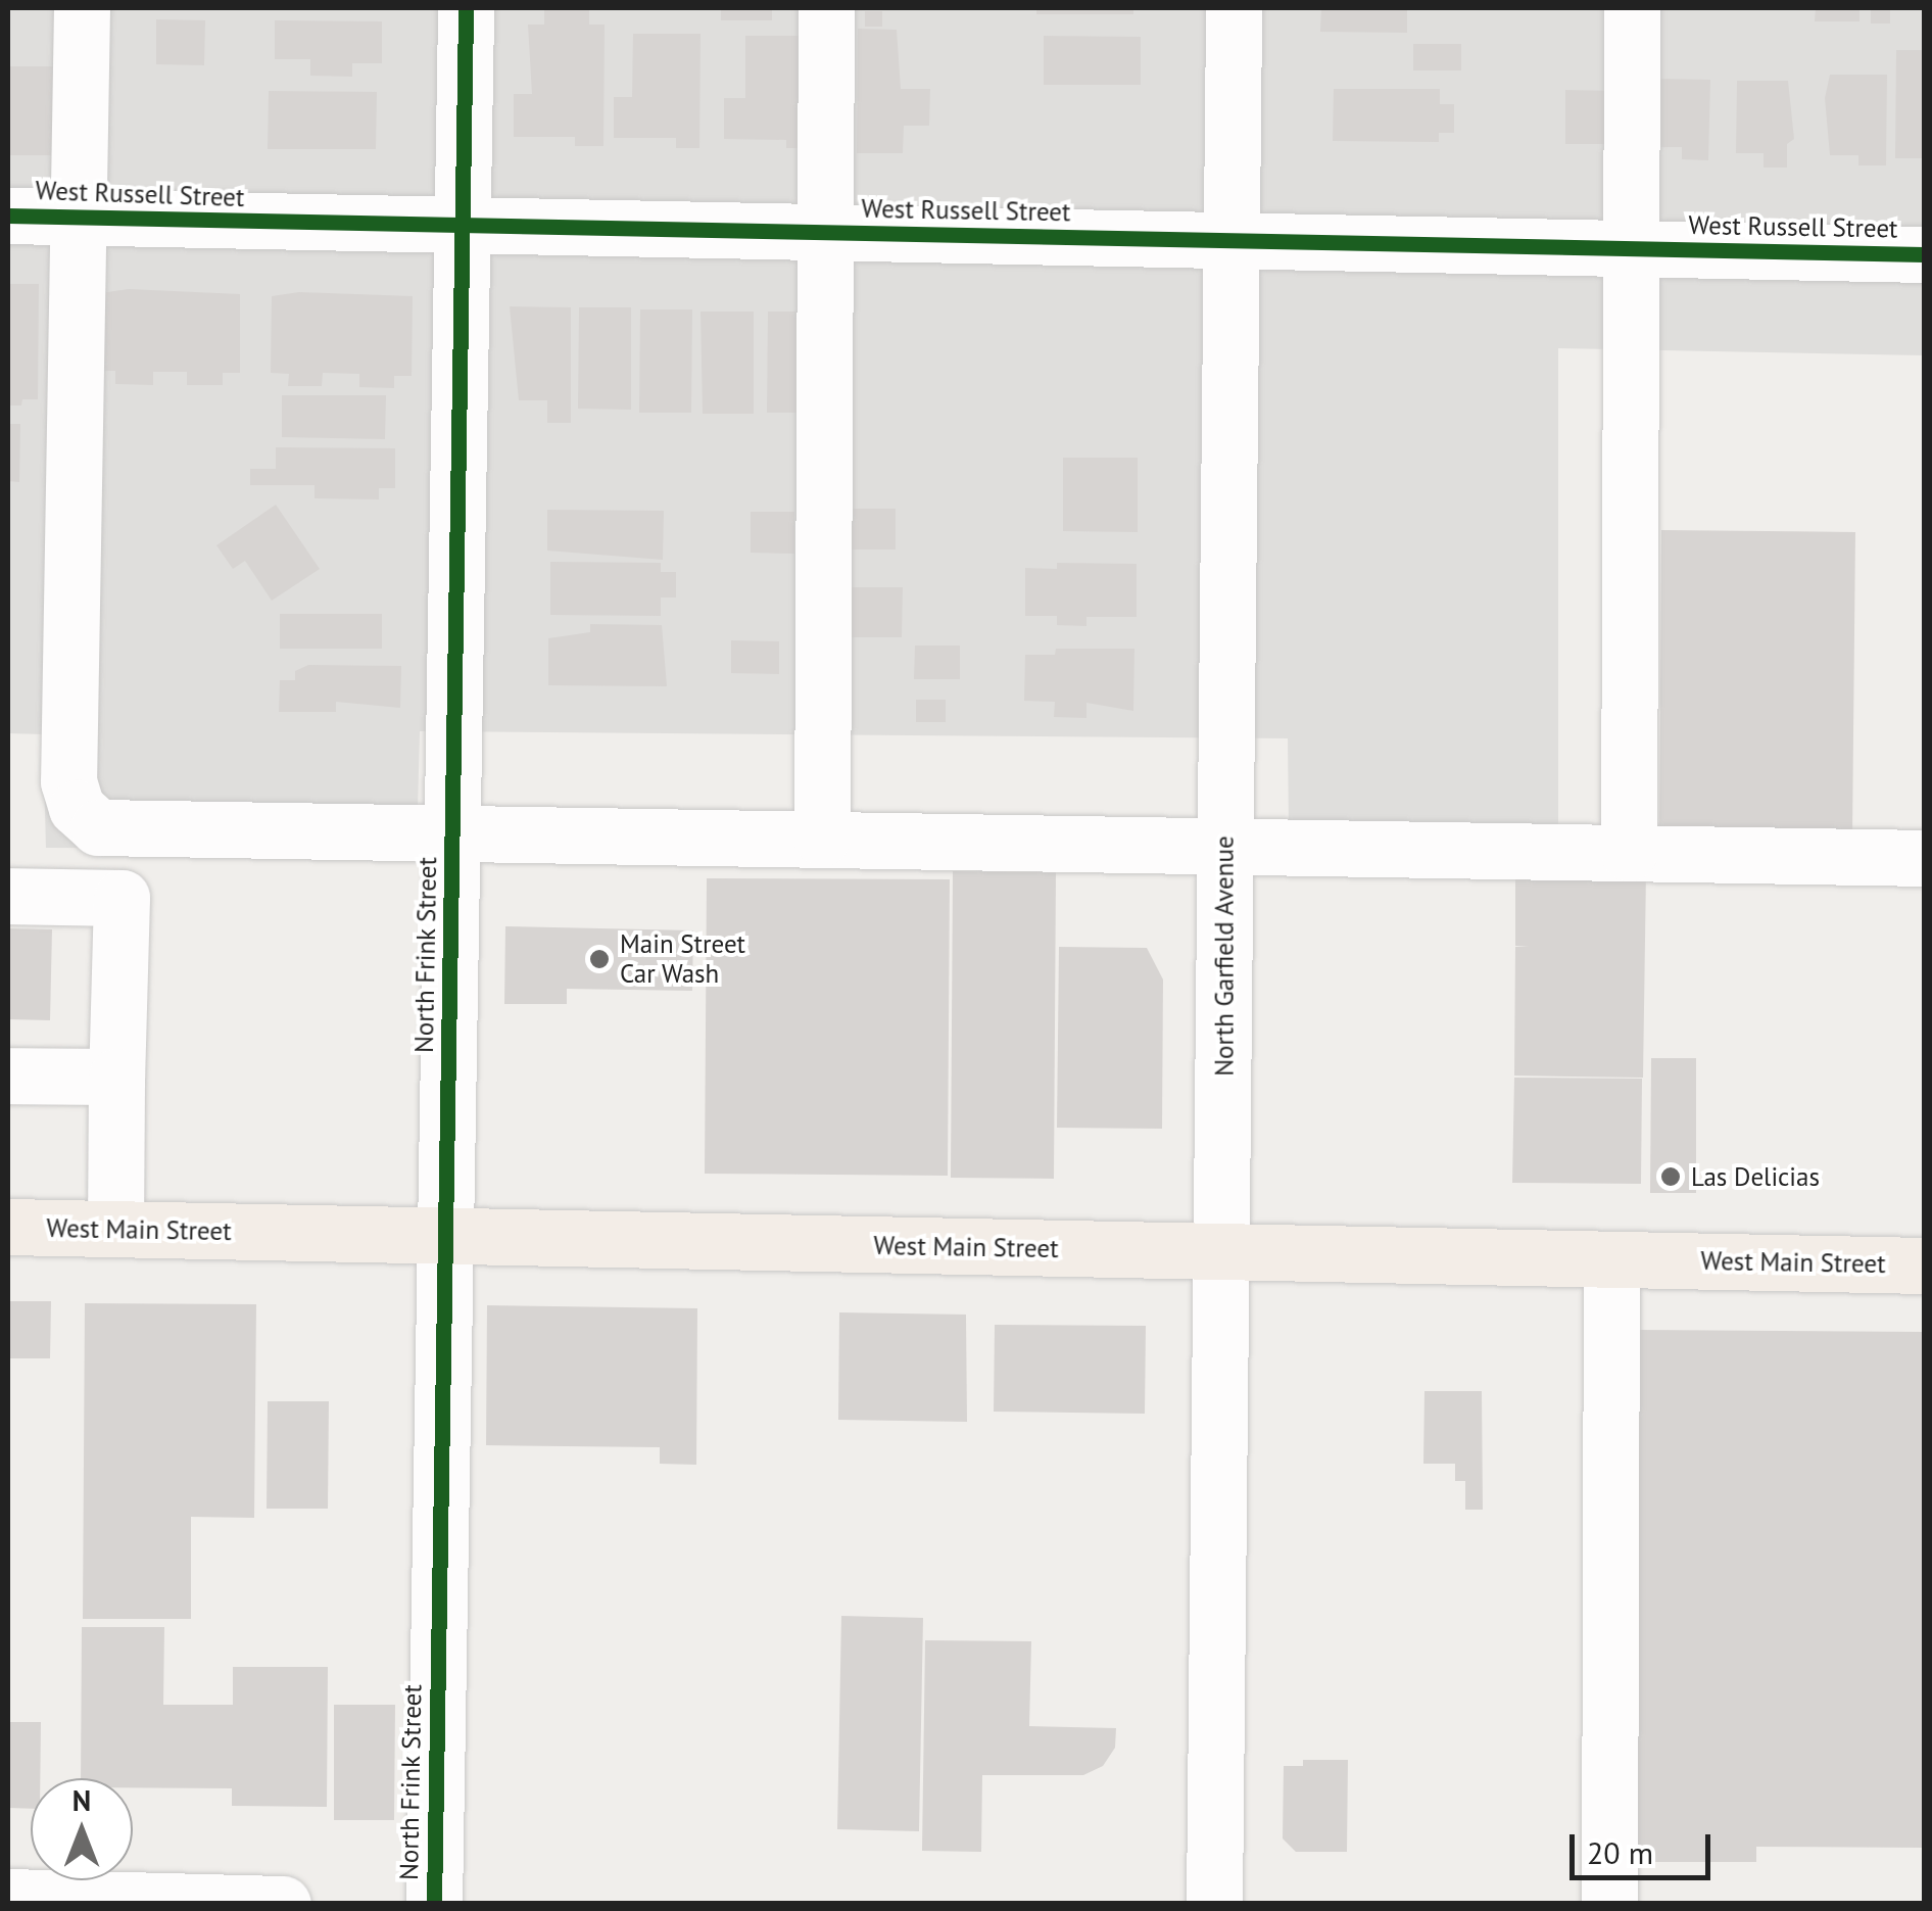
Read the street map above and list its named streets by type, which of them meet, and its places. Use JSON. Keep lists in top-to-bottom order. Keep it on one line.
{"streets":{"main road":["West Main Street"],"street":["West Russell Street","North Frink Street","North Garfield Avenue"]},"crossings":[["West Russell Street","North Frink Street"],["West Russell Street","North Garfield Avenue"],["North Frink Street","West Main Street"],["North Garfield Avenue","West Main Street"]],"places":["Main Street Car Wash","Las Delicias"],"scale_bar":"20 m","north":"top"}
